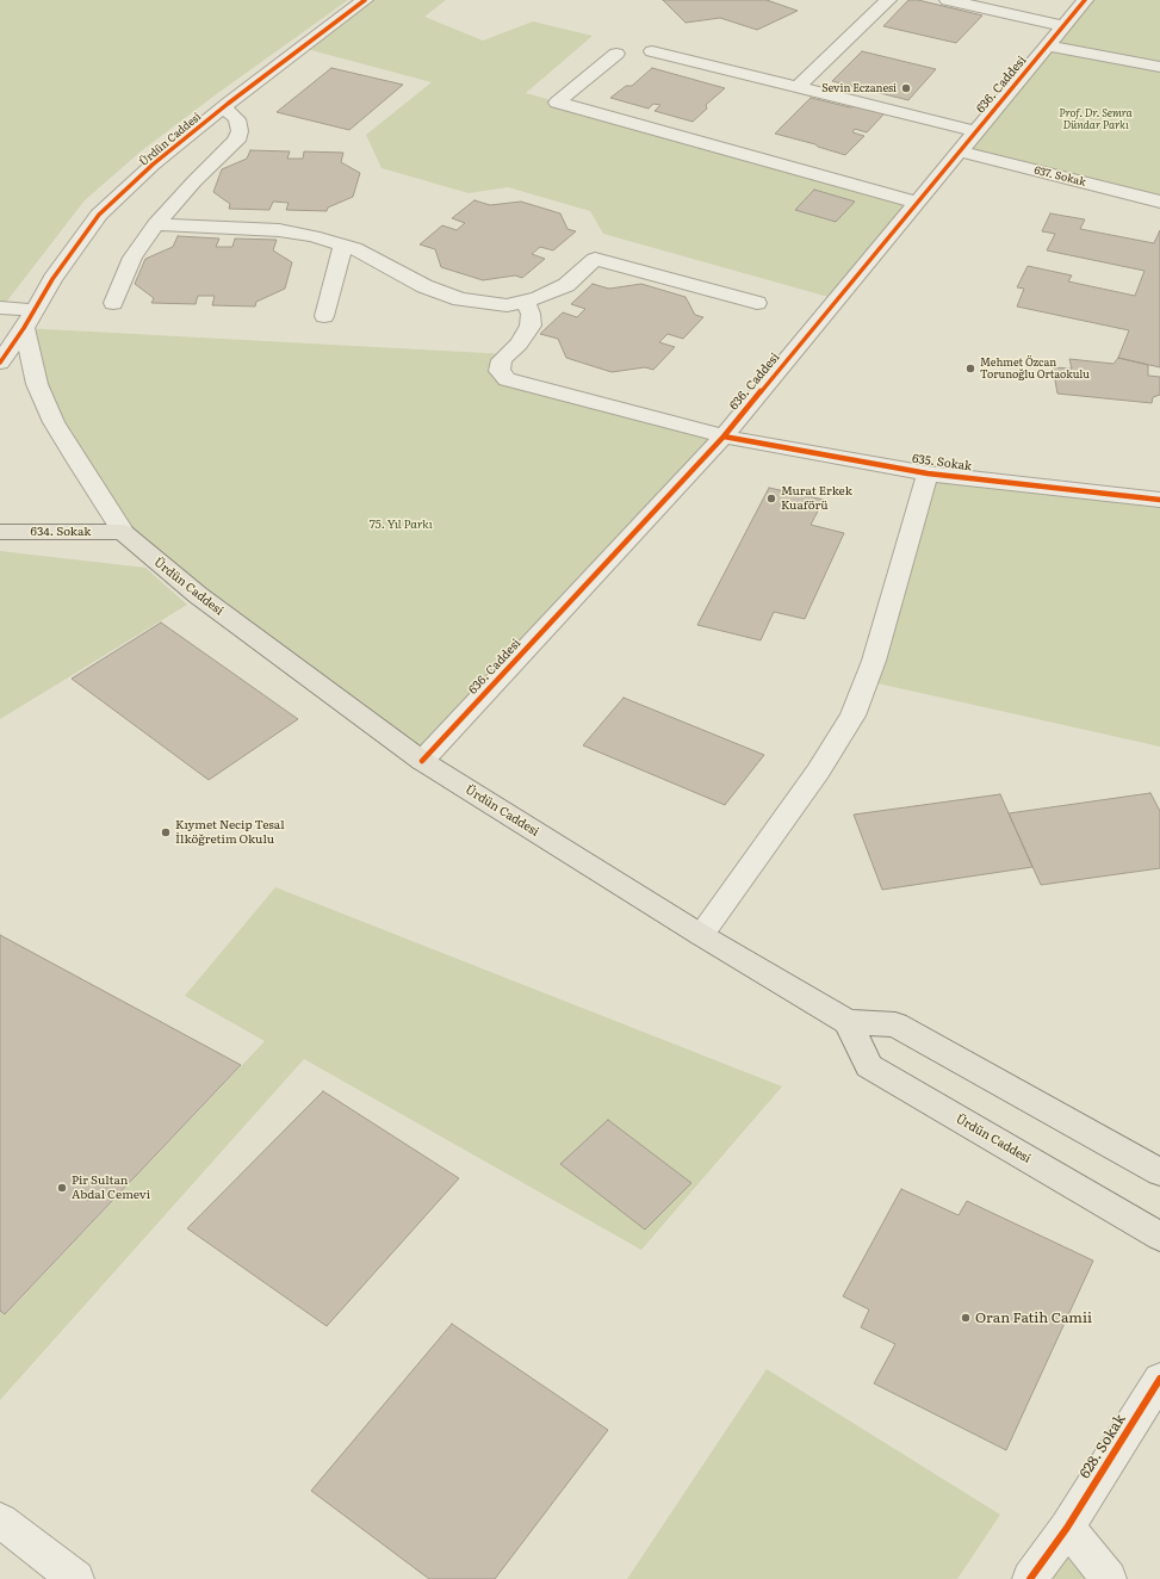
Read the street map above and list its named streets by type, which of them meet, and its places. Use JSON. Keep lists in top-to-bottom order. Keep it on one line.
{"streets":{"main road":["Ürdün Caddesi","634. Sokak"],"street":["636. Caddesi","637. Sokak","635. Sokak","628. Sokak"]},"crossings":[["636. Caddesi","Ürdün Caddesi"],["636. Caddesi","637. Sokak"],["636. Caddesi","635. Sokak"],["Ürdün Caddesi","634. Sokak"]],"parks":["Prof. Dr. Semra Dündar Parkı","75. Yıl Parkı"],"places":["Sevin Eczanesi","Mehmet Özcan Torunoğlu Ortaokulu","Murat Erkek Kuaförü","Kıymet Necip Tesal İlköğretim Okulu","Pir Sultan Abdal Cemevi","Oran Fatih Camii"]}
